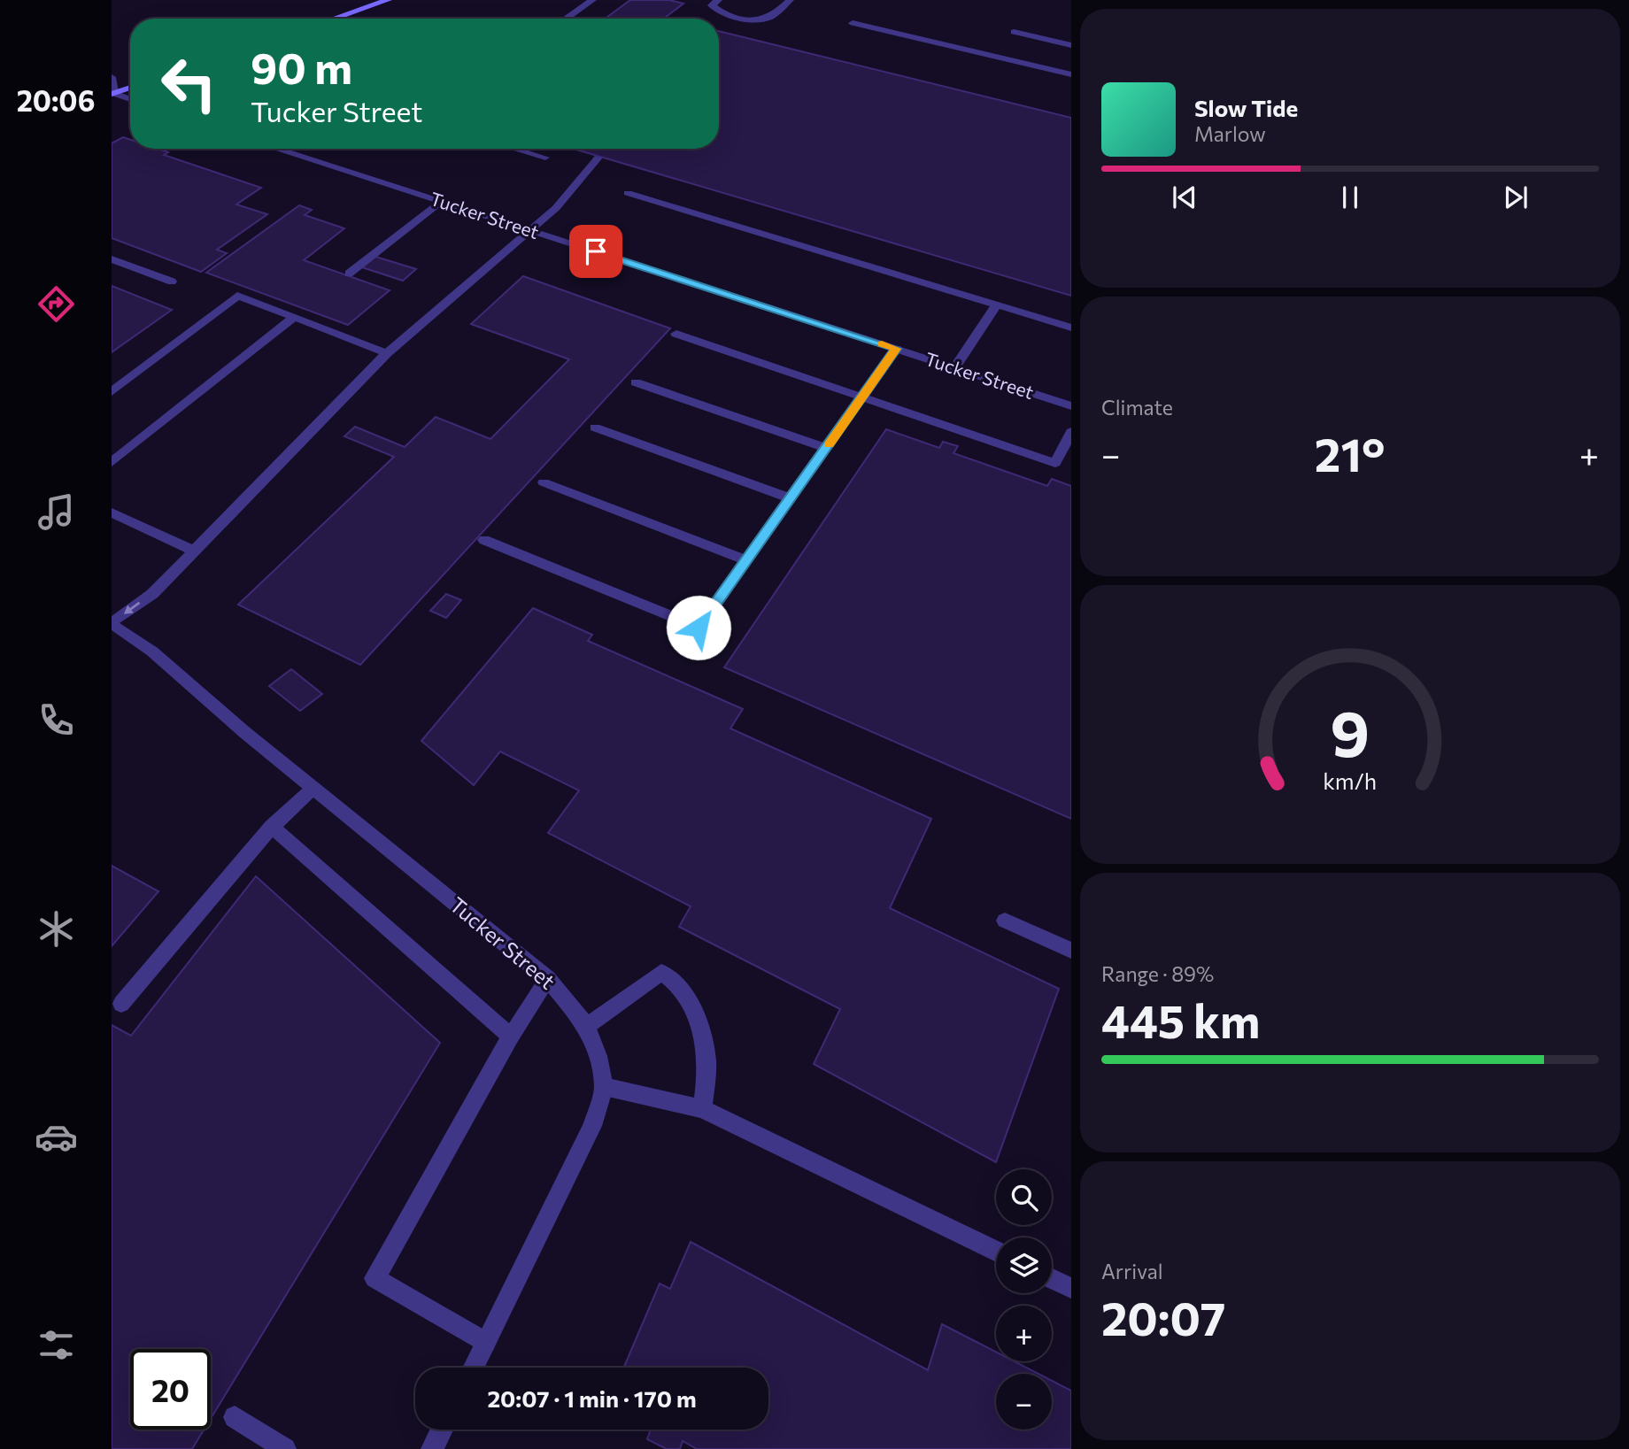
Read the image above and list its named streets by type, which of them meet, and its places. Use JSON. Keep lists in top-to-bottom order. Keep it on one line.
{"streets":{"street":["Tucker Street"]},"page":{"tabs":"20:06","turn":["90 m","Tucker Street"],"song":["Slow Tide","Marlow"],"tile":["Climate",["Range · 89%","445 km"],["Arrival","20:07"]],"heat":["−","21°","+"],"map_buttons":["+","−"],"limit":"20","trip":"20:07 · 1 min · 170 m","gauge":["9","km/h"]}}
